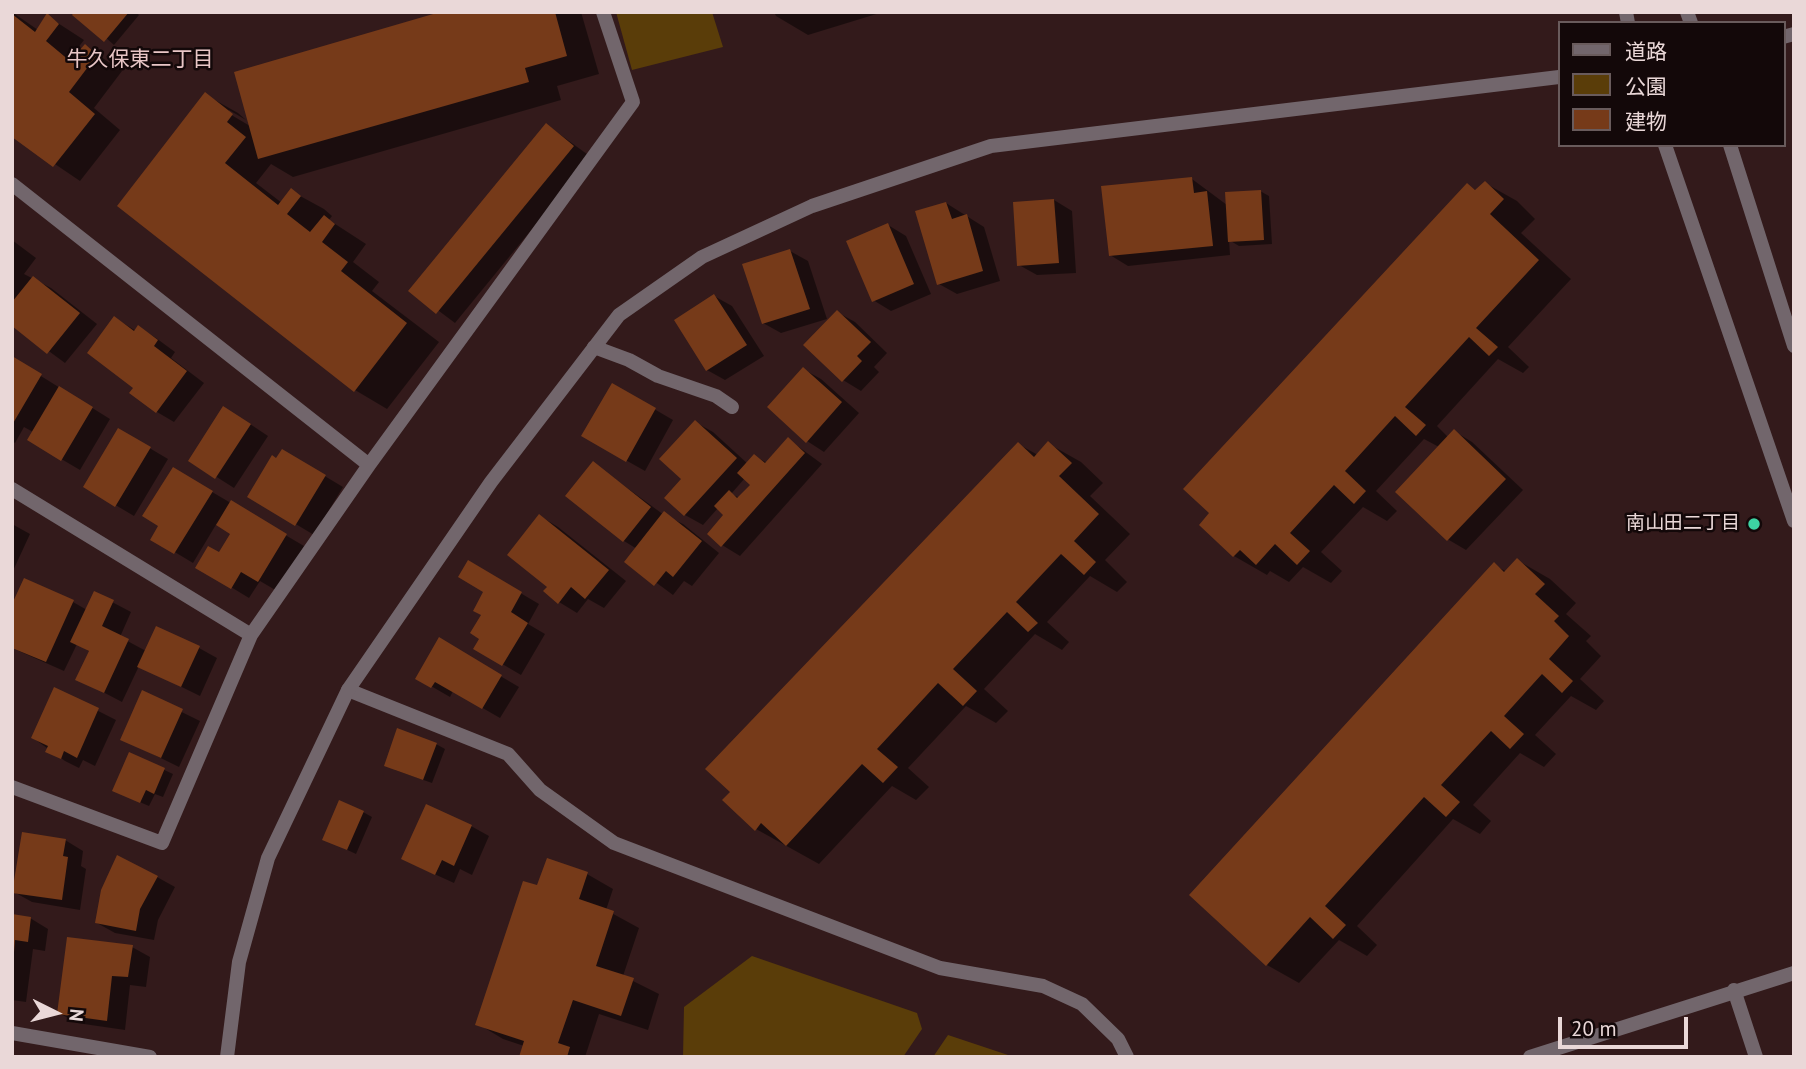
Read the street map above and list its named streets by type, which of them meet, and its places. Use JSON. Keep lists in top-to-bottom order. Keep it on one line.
{"districts":["牛久保東二丁目"],"places":["南山田二丁目"],"legend":["道路","公園","建物"],"scale_bar":"20 m","north":"right"}
